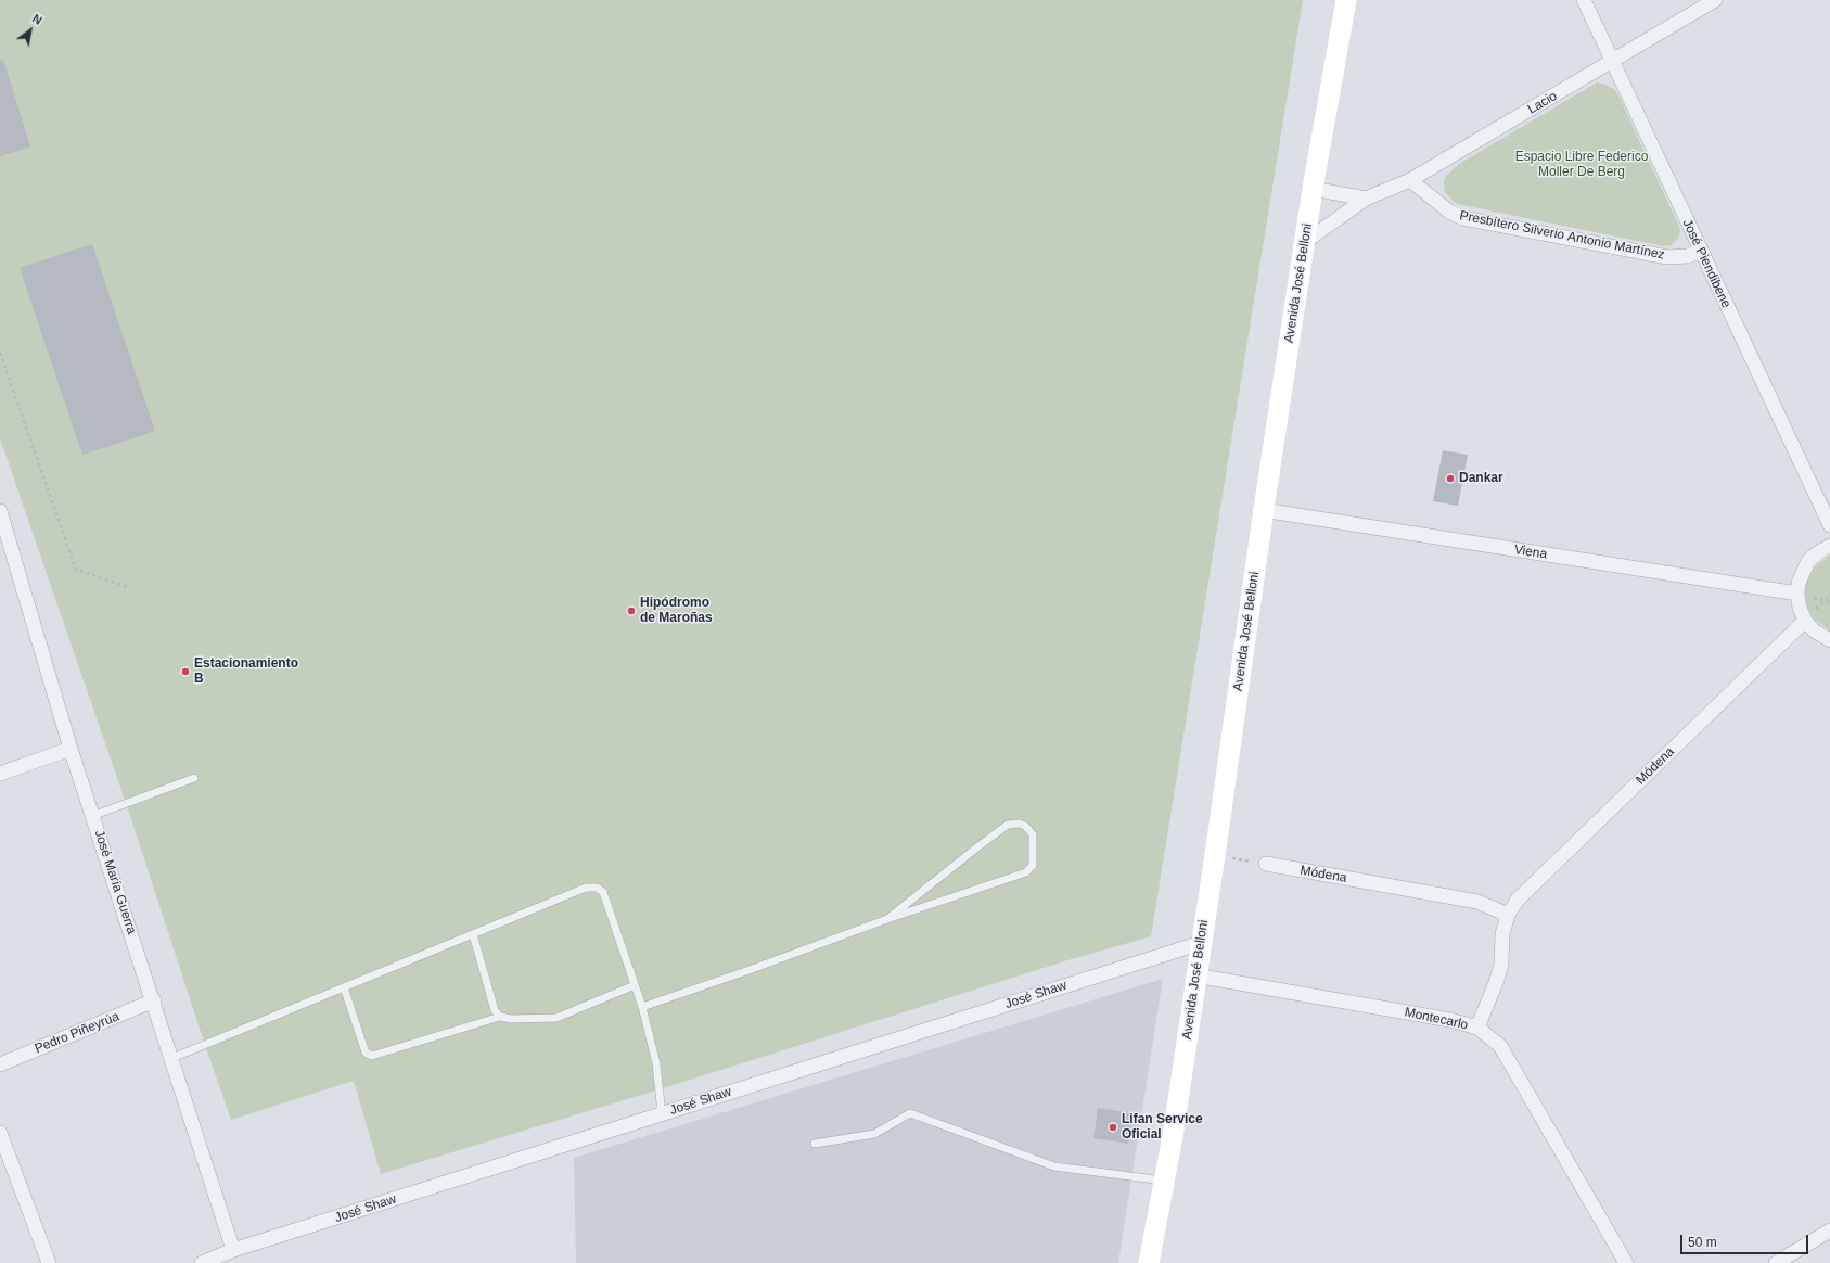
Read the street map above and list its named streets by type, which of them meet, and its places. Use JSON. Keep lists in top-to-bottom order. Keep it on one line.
{"streets":{"main road":["Avenida José Belloni"],"street":["Lacio","Presbítero Silverio Antonio Martínez","José Piendibene","Viena","Módena","José María Guerra","José Shaw","Montecarlo","Pedro Piñeyrúa"]},"crossings":[["Lacio","Presbítero Silverio Antonio Martínez"],["Lacio","José Piendibene"],["Lacio","Avenida José Belloni"],["Presbítero Silverio Antonio Martínez","José Piendibene"],["Avenida José Belloni","Viena"],["Avenida José Belloni","José Shaw"],["Avenida José Belloni","Montecarlo"],["Módena","Montecarlo"],["José María Guerra","José Shaw"],["José María Guerra","Pedro Piñeyrúa"]],"parks":["Espacio Libre Federico Moller De Berg"],"places":["Dankar","Hipódromo de Maroñas","Estacionamiento B","Lifan Service Oficial"],"scale_bar":"50 m","north":"top right"}
